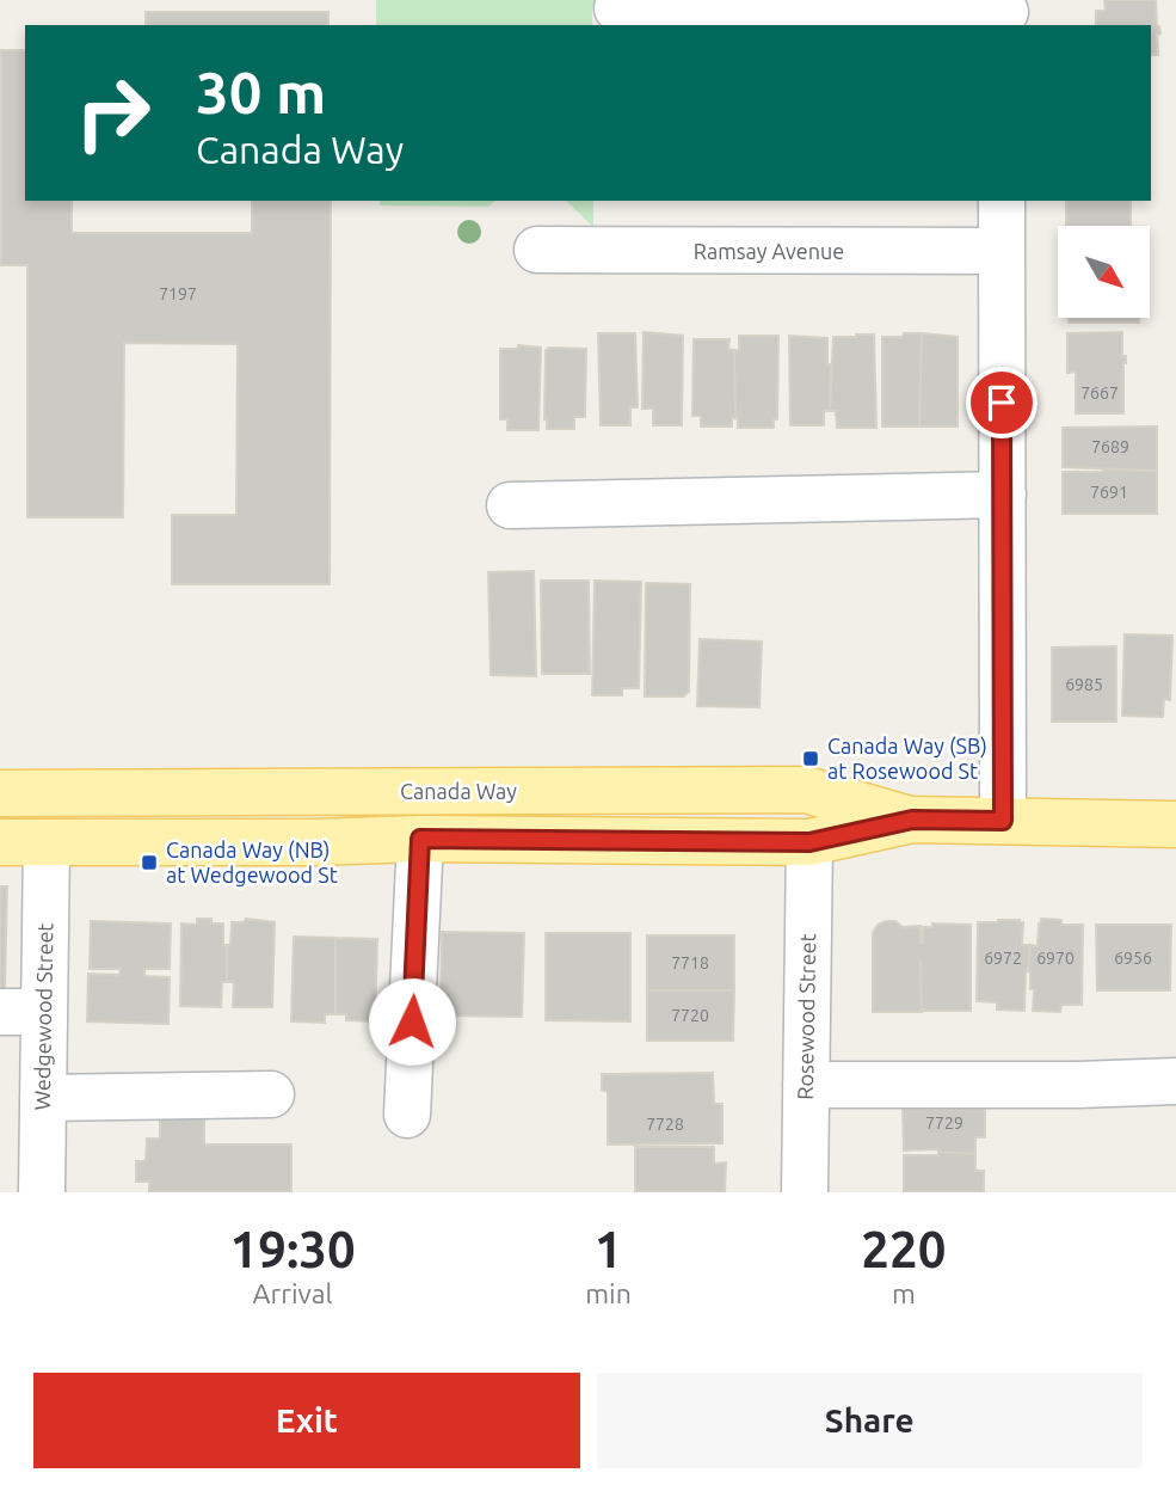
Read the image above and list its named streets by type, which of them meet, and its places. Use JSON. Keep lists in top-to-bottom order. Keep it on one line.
{"streets":{"main road":["Canada Way"],"street":["Ramsay Avenue","Wedgewood Street","Rosewood Street"]},"crossings":[["Canada Way","Wedgewood Street"],["Canada Way","Rosewood Street"]],"places":{"transit":["Canada Way (SB) at Rosewood St","Canada Way (NB) at Wedgewood St"]},"house_numbers":["7197","7667","7689","7691","6985","6972","6970","6956","7718","7720","7729","7728"],"north":"bottom right","page":{"turn":["30 m","Canada Way"],"eta":["19:30","Arrival","1","min","220","m"],"buttons":["Exit","Share"]}}
